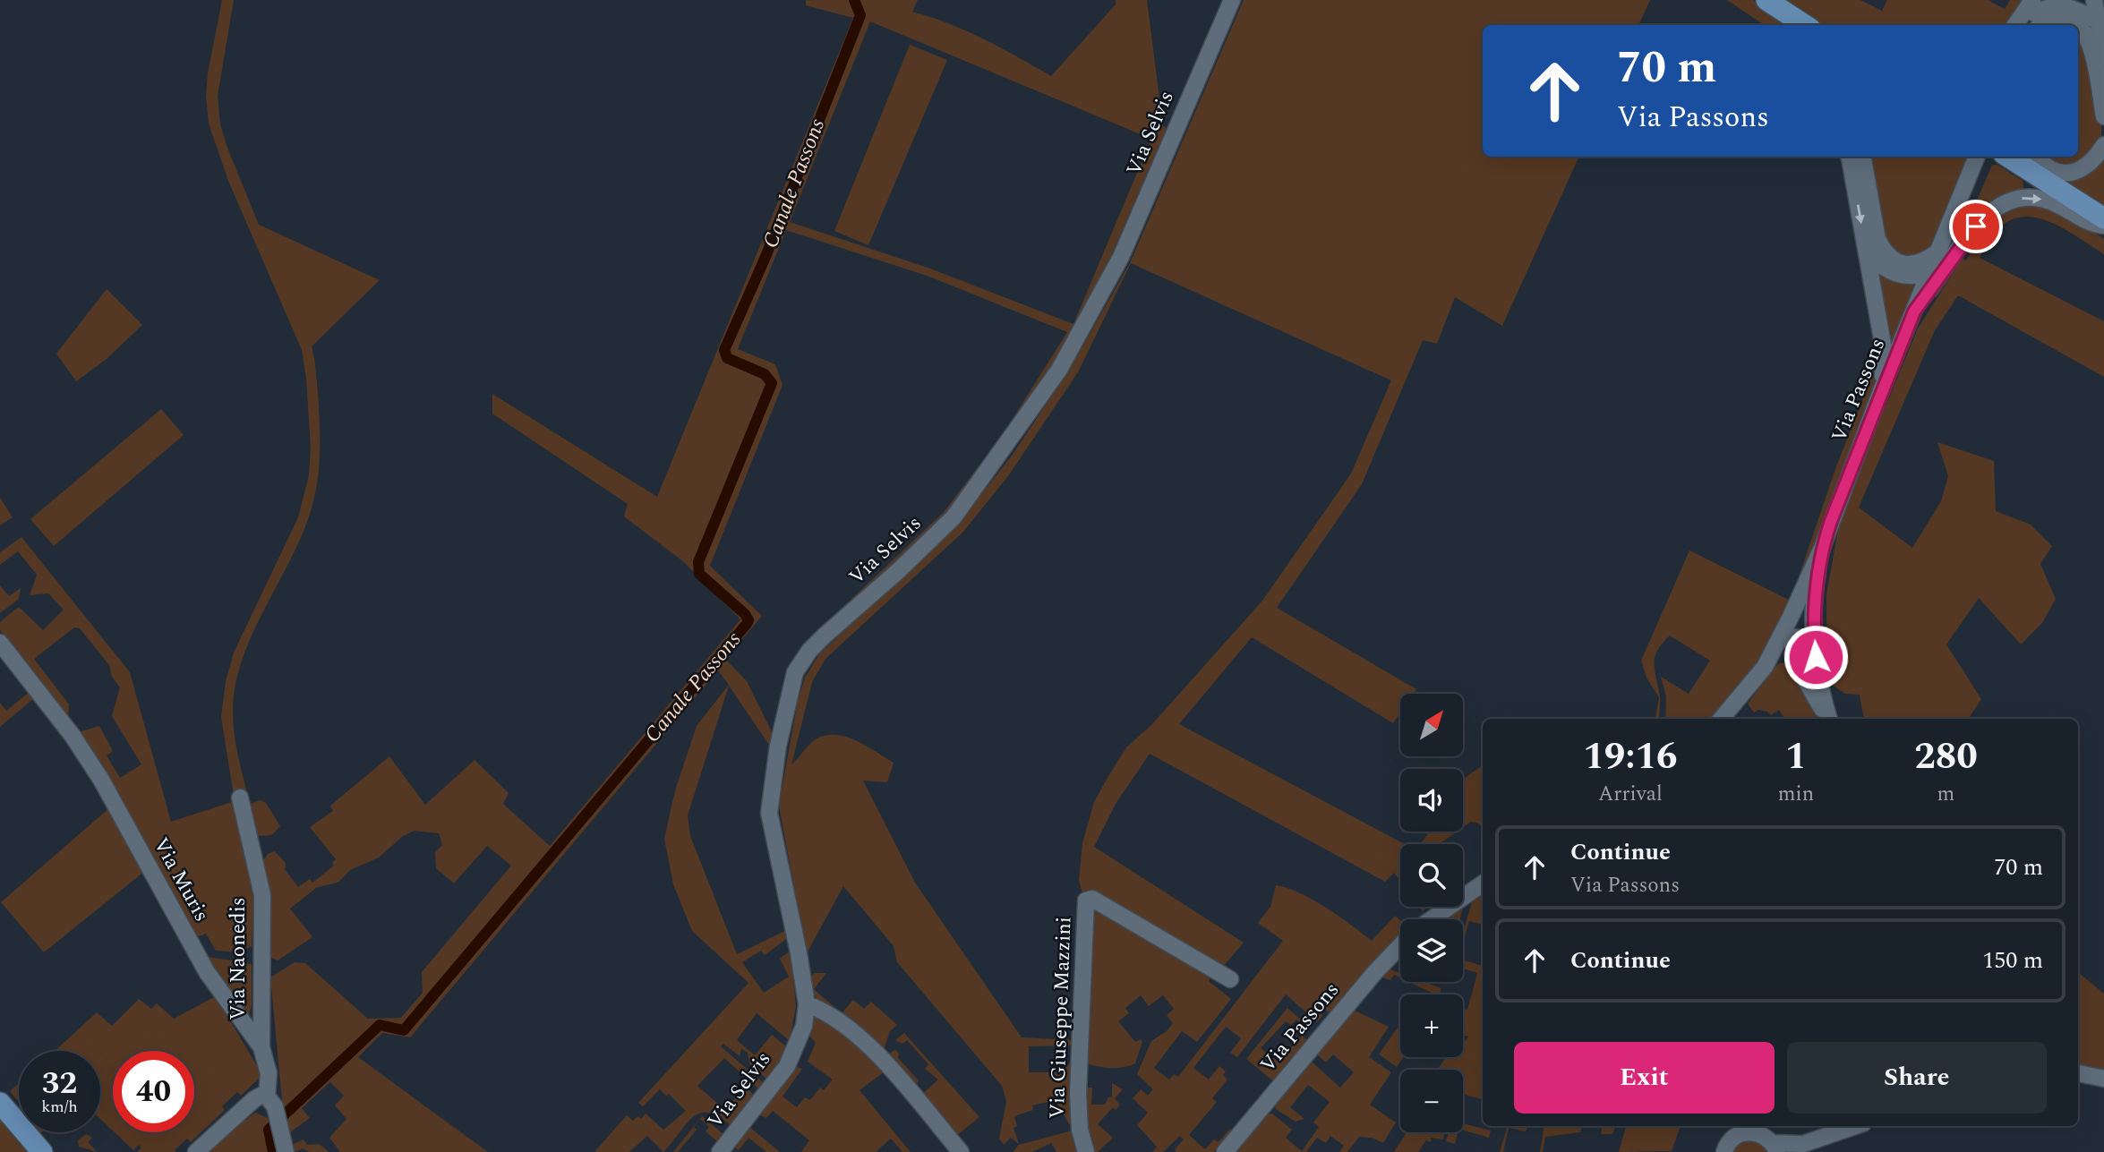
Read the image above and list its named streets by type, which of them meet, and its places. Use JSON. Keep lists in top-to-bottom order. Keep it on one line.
{"streets":{"street":["Via Selvis","Via Passons","Via Muris","Via Naonedis","Via Giuseppe Mazzini"]},"crossings":[["Via Muris","Via Naonedis"]],"water":["Canale Passons"],"north":"top right","page":{"turn":["70 m","Via Passons"],"map_buttons":["+","−"],"eta":["19:16","Arrival","1","min","280","m"],"list":[{"name":"Continue","note":"Via Passons","value":"70 m"},{"name":"Continue","value":"150 m"}],"buttons":["Exit","Share"],"speed":"32 km/h","limit":"40"}}
